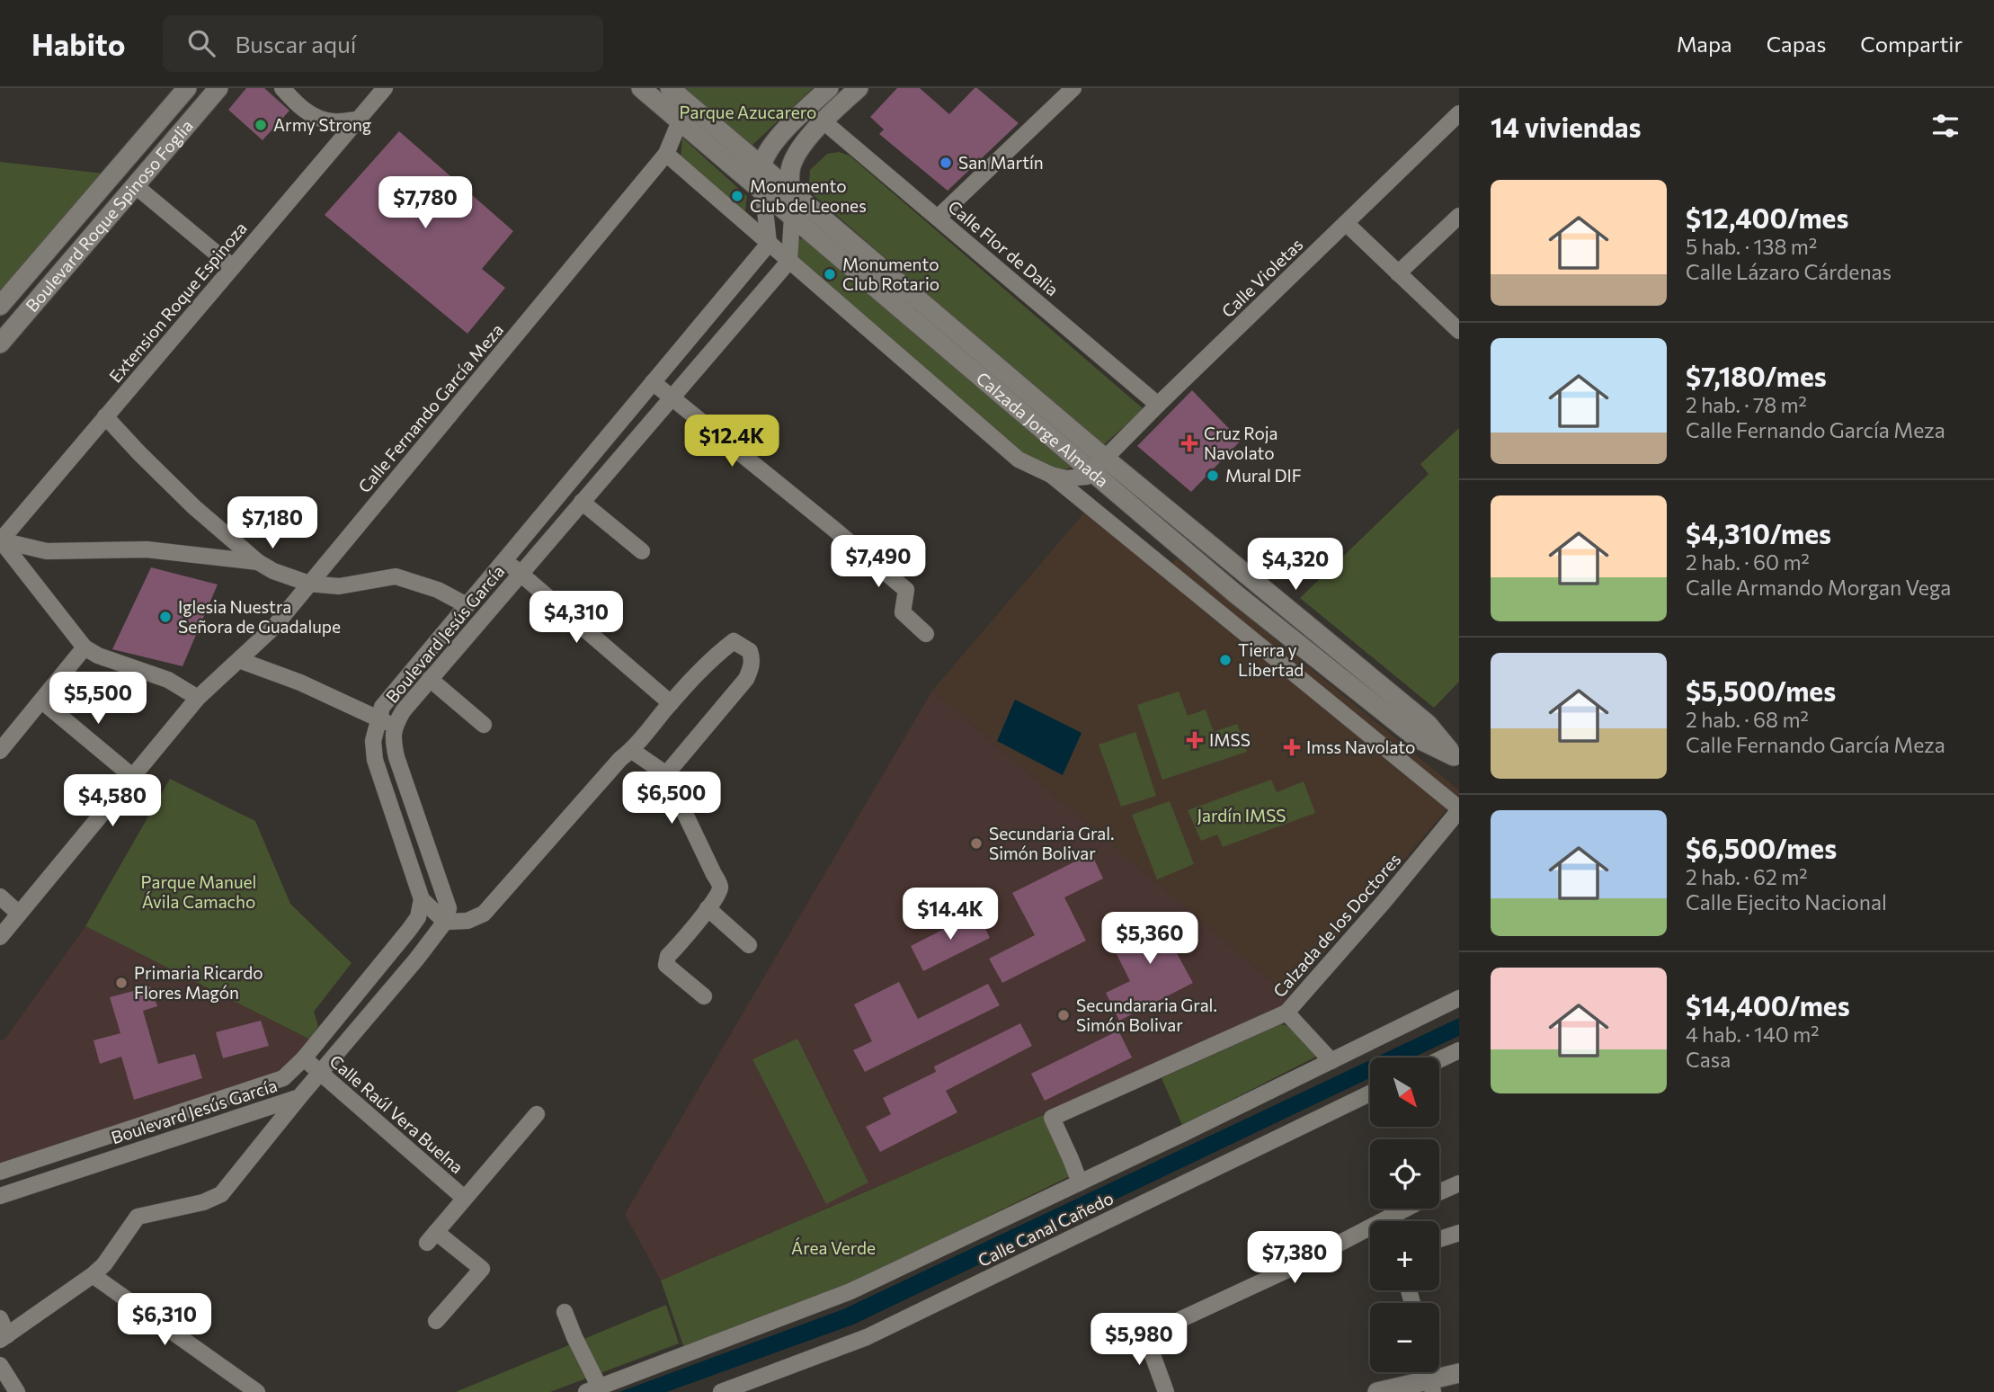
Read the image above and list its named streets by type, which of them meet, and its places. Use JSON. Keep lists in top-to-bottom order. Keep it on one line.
{"streets":{"street":["Boulevard Roque Spinoso Foglia","Calle Flor de Dalia","Calle Violetas","Extension Roque Espinoza","Calle Fernando García Meza","Calzada Jorge Almada","Boulevard Jesús García","Calzada de los Doctores","Calle Raúl Vera Buelna","Calle Canal Cañedo"]},"crossings":[["Calle Flor de Dalia","Calle Violetas"],["Calle Violetas","Calzada Jorge Almada"],["Calle Fernando García Meza","Calzada Jorge Almada"],["Boulevard Jesús García","Calle Raúl Vera Buelna"]],"parks":["Parque Azucarero","Jardín IMSS","Parque Manuel Ávila Camacho","Área Verde"],"places":{"other":["Army Strong","San Martín","Monumento Club de Leones","Monumento Club Rotario","Mural DIF","Iglesia Nuestra Señora de Guadalupe","Tierra y Libertad","Secundaria Gral. Simón Bolivar","Primaria Ricardo Flores Magón","Secundararia Gral. Simón Bolivar"],"health":["Cruz Roja Navolato","IMSS","Imss Navolato"]},"north":"bottom right","page":{"header":"Habito","search":"Buscar aquí","nav":["Mapa","Capas","Compartir"],"heading":"14 viviendas","list":[{"name":"$12,400/mes","note":"5 hab. · 138 m² · Calle Lázaro Cárdenas"},{"name":"$7,180/mes","note":"2 hab. · 78 m² · Calle Fernando García Meza"},{"name":"$4,310/mes","note":"2 hab. · 60 m² · Calle Armando Morgan Vega"},{"name":"$5,500/mes","note":"2 hab. · 68 m² · Calle Fernando García Meza"},{"name":"$6,500/mes","note":"2 hab. · 62 m² · Calle Ejecito Nacional"},{"name":"$14,400/mes","note":"4 hab. · 140 m² · Casa"}],"price":["$7,780","$12.4K","$7,180","$7,490","$4,320","$4,310","$5,500","$6,500","$4,580","$14.4K","$5,360","$7,380","$6,310","$5,980"],"map_buttons":["+","−"]}}
